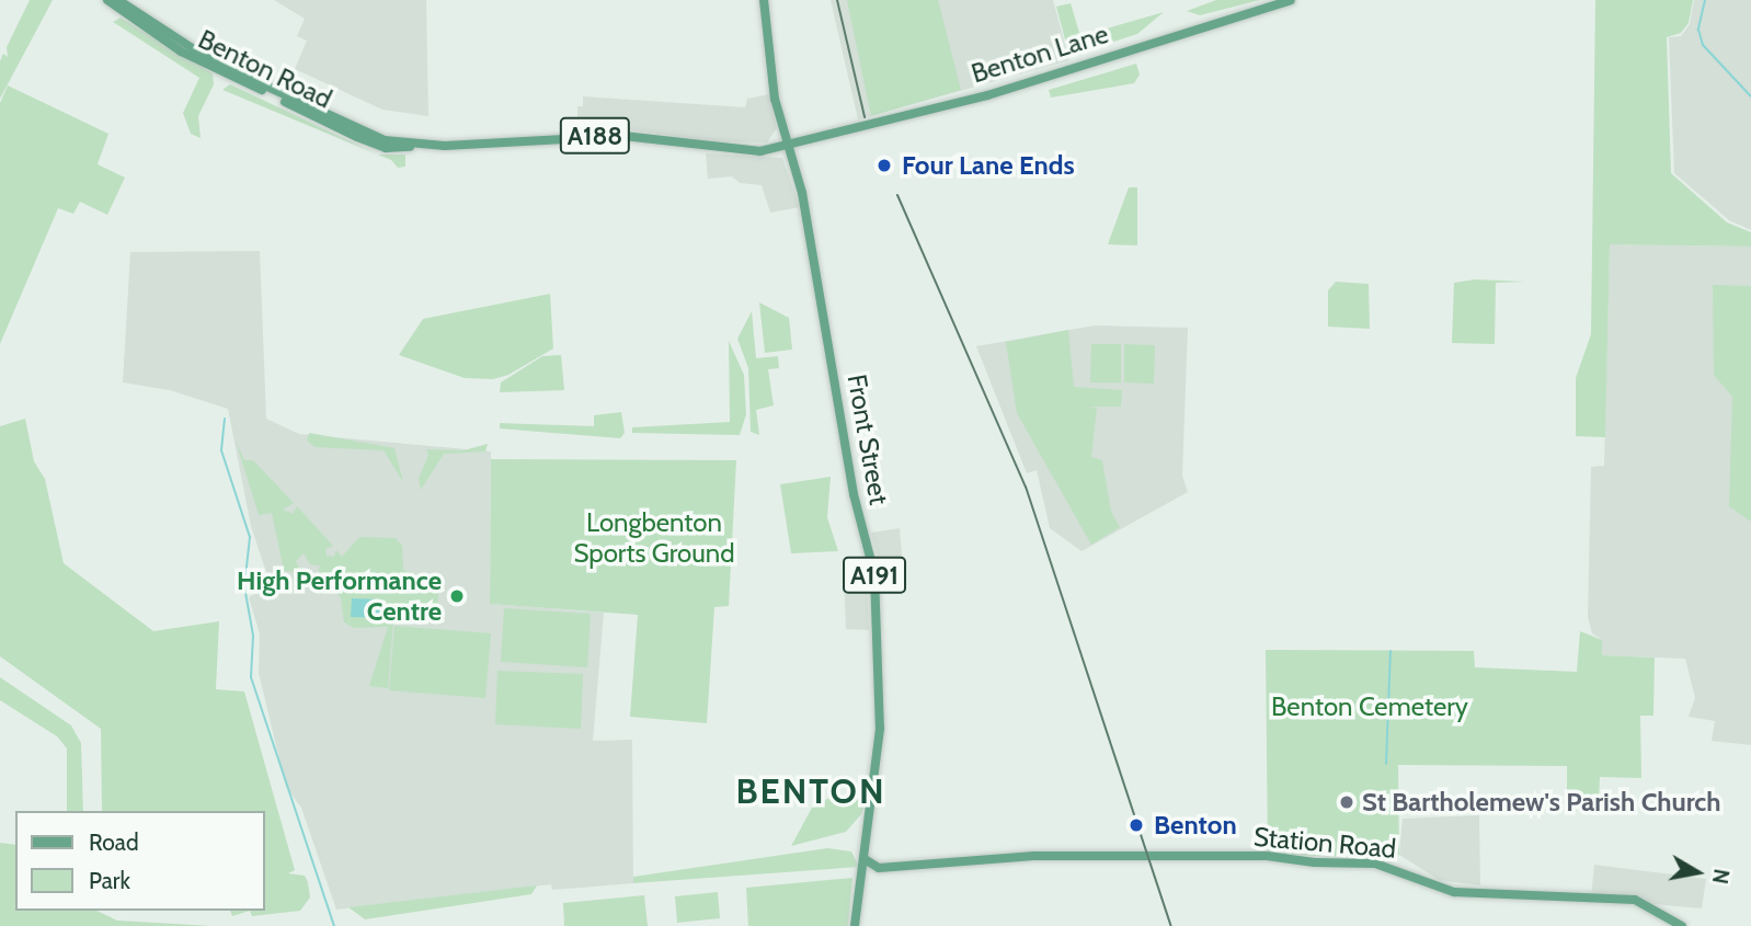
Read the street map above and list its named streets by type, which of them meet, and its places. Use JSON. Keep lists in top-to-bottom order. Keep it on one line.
{"streets":{"main road":["Benton Lane","Benton Road","A188","Front Street","A191","Station Road"]},"crossings":[["Benton Lane","Benton Road"],["Benton Lane","Front Street"],["Front Street","A191"],["Front Street","Station Road"],["A191","Station Road"]],"districts":["BENTON"],"parks":["Longbenton Sports Ground","Benton Cemetery"],"places":["Four Lane Ends","High Performance Centre","St Bartholemew's Parish Church","Benton"],"legend":["Road","Park"],"north":"right"}
